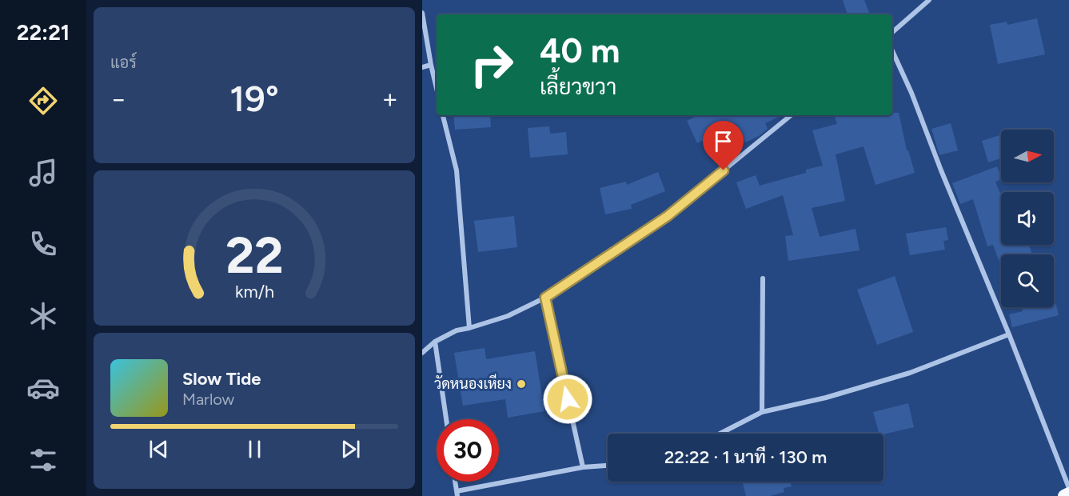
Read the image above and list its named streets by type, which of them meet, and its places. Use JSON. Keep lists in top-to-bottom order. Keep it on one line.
{"places":["วัดหนองเหียง"],"north":"right","page":{"tabs":"22:21","tile":"แอร์","turn":["40 m","เลี้ยวขวา"],"heat":["−","19°","+"],"song":["Slow Tide","Marlow"],"limit":"30","trip":"22:22 · 1 นาที · 130 m","gauge":["22","km/h"]}}
